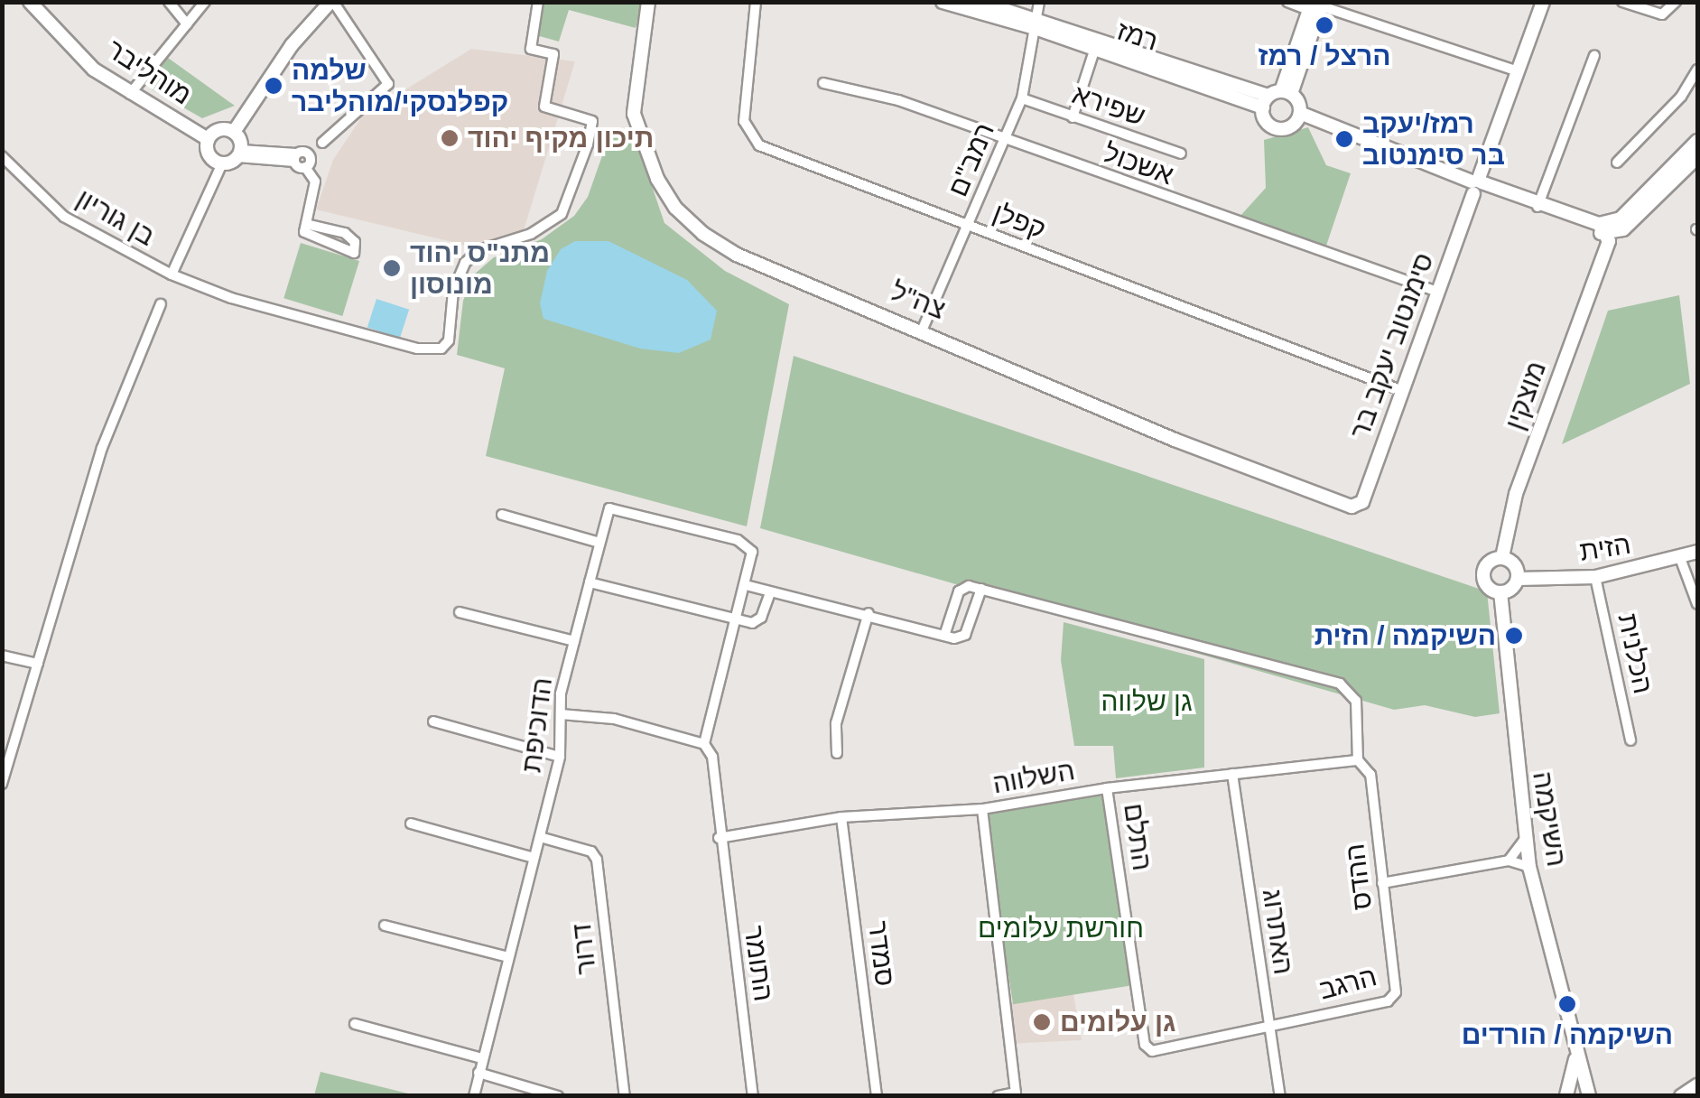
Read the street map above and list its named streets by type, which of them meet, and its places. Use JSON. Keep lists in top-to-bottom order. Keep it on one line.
{"streets":{"street":["רמז","מוהליבר","שפירא","רמב\"ם","אשכול","בן גוריון","קפלן","צה\"ל","סימנטוב יעקב בר","מוצקין","הזית","הכלנית","הדוכיפת","השלווה","השיקמה","התלם","ההדס","האתרוג","דרור","סמדר","התומר","הרגב"]},"crossings":[["רמז","רמב\"ם"],["שפירא","רמב\"ם"],["רמב\"ם","אשכול"],["רמב\"ם","קפלן"],["רמב\"ם","צה\"ל"],["אשכול","סימנטוב יעקב בר"],["קפלן","סימנטוב יעקב בר"],["צה\"ל","סימנטוב יעקב בר"],["מוצקין","הזית"],["מוצקין","השיקמה"],["הזית","הכלנית"],["הזית","השיקמה"],["הדוכיפת","דרור"],["השלווה","התלם"],["השלווה","ההדס"],["השלווה","האתרוג"],["השלווה","סמדר"],["השלווה","התומר"],["התלם","הרגב"],["ההדס","הרגב"],["האתרוג","הרגב"]],"parks":["גן שלווה","חורשת עלומים"],"places":["הרצל / רמז","שלמה קפלנסקי/מוהליבר","תיכון מקיף יהוד","רמז/יעקב בר סימנטוב","מתנ\"ס יהוד מונוסון","השיקמה / הזית","השיקמה / הורדים","גן עלומים"]}
